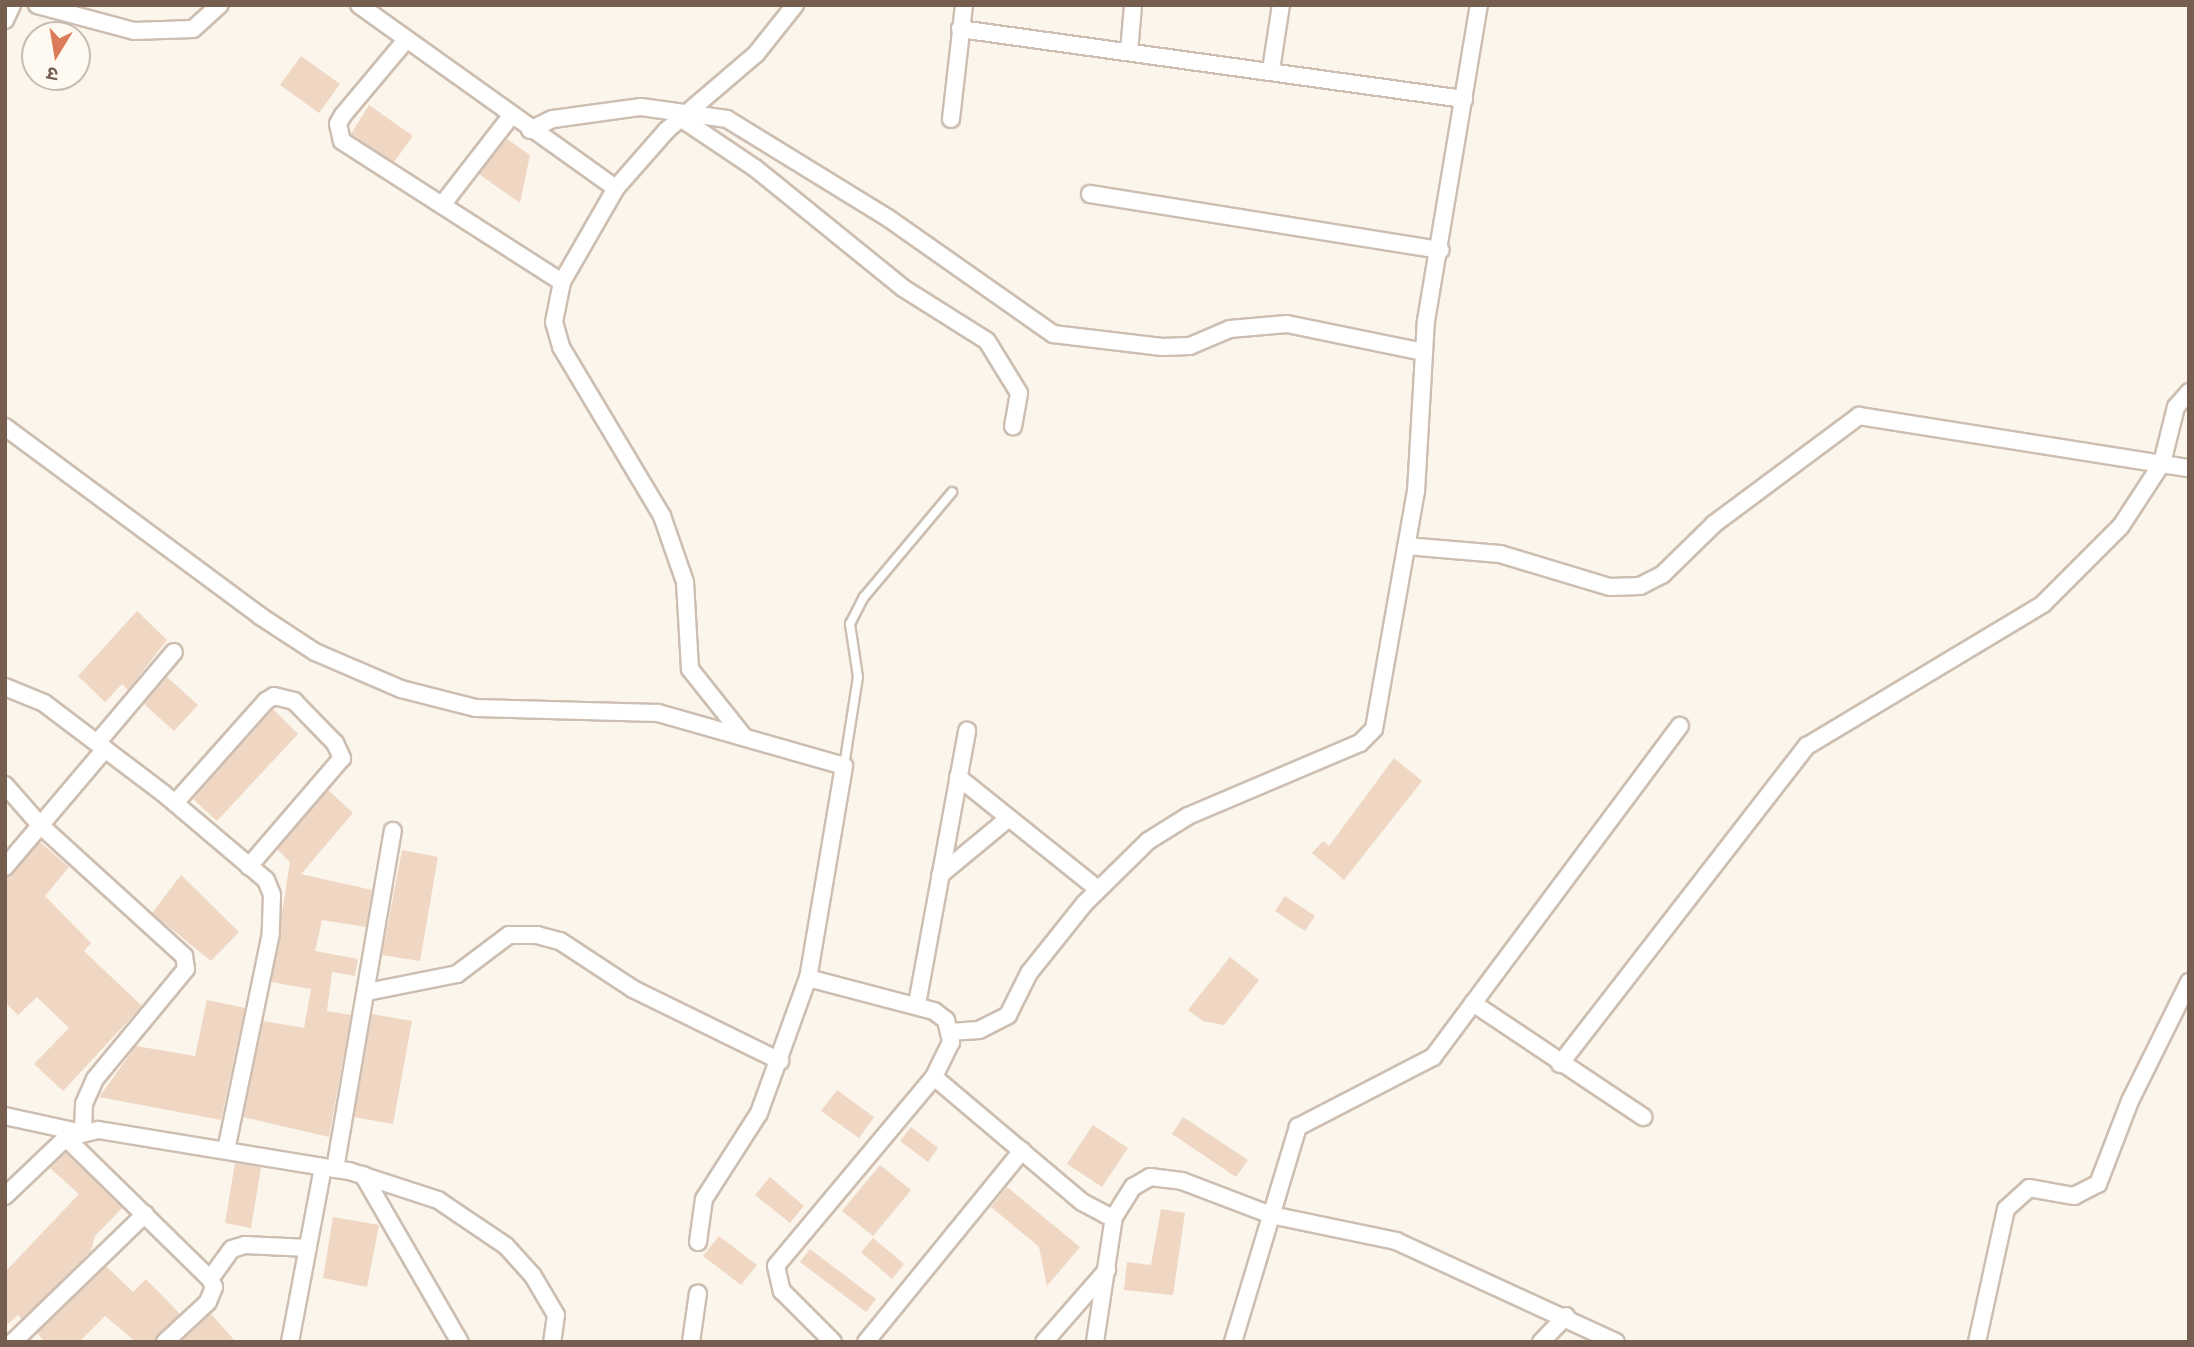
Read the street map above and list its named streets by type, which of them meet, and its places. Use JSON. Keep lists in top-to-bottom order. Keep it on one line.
{"north":"bottom"}
